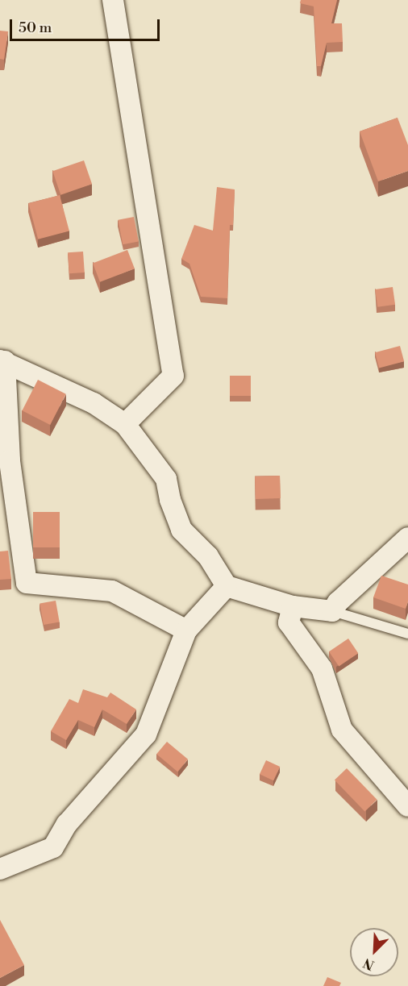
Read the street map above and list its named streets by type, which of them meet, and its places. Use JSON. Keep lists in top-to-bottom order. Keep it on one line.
{"scale_bar":"50 m","north":"bottom left"}
